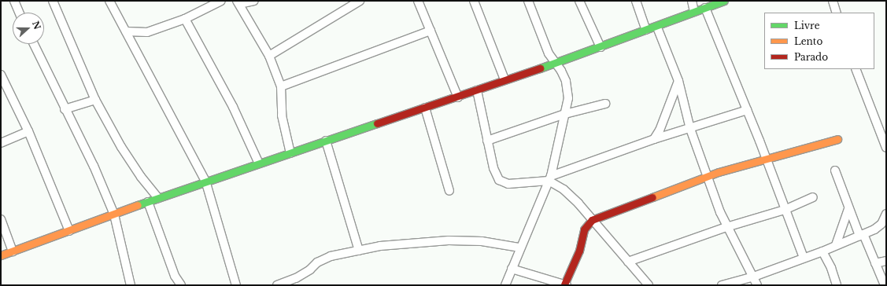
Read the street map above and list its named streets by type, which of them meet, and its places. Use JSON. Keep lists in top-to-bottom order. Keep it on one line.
{"legend":["Livre","Lento","Parado"],"north":"right"}
